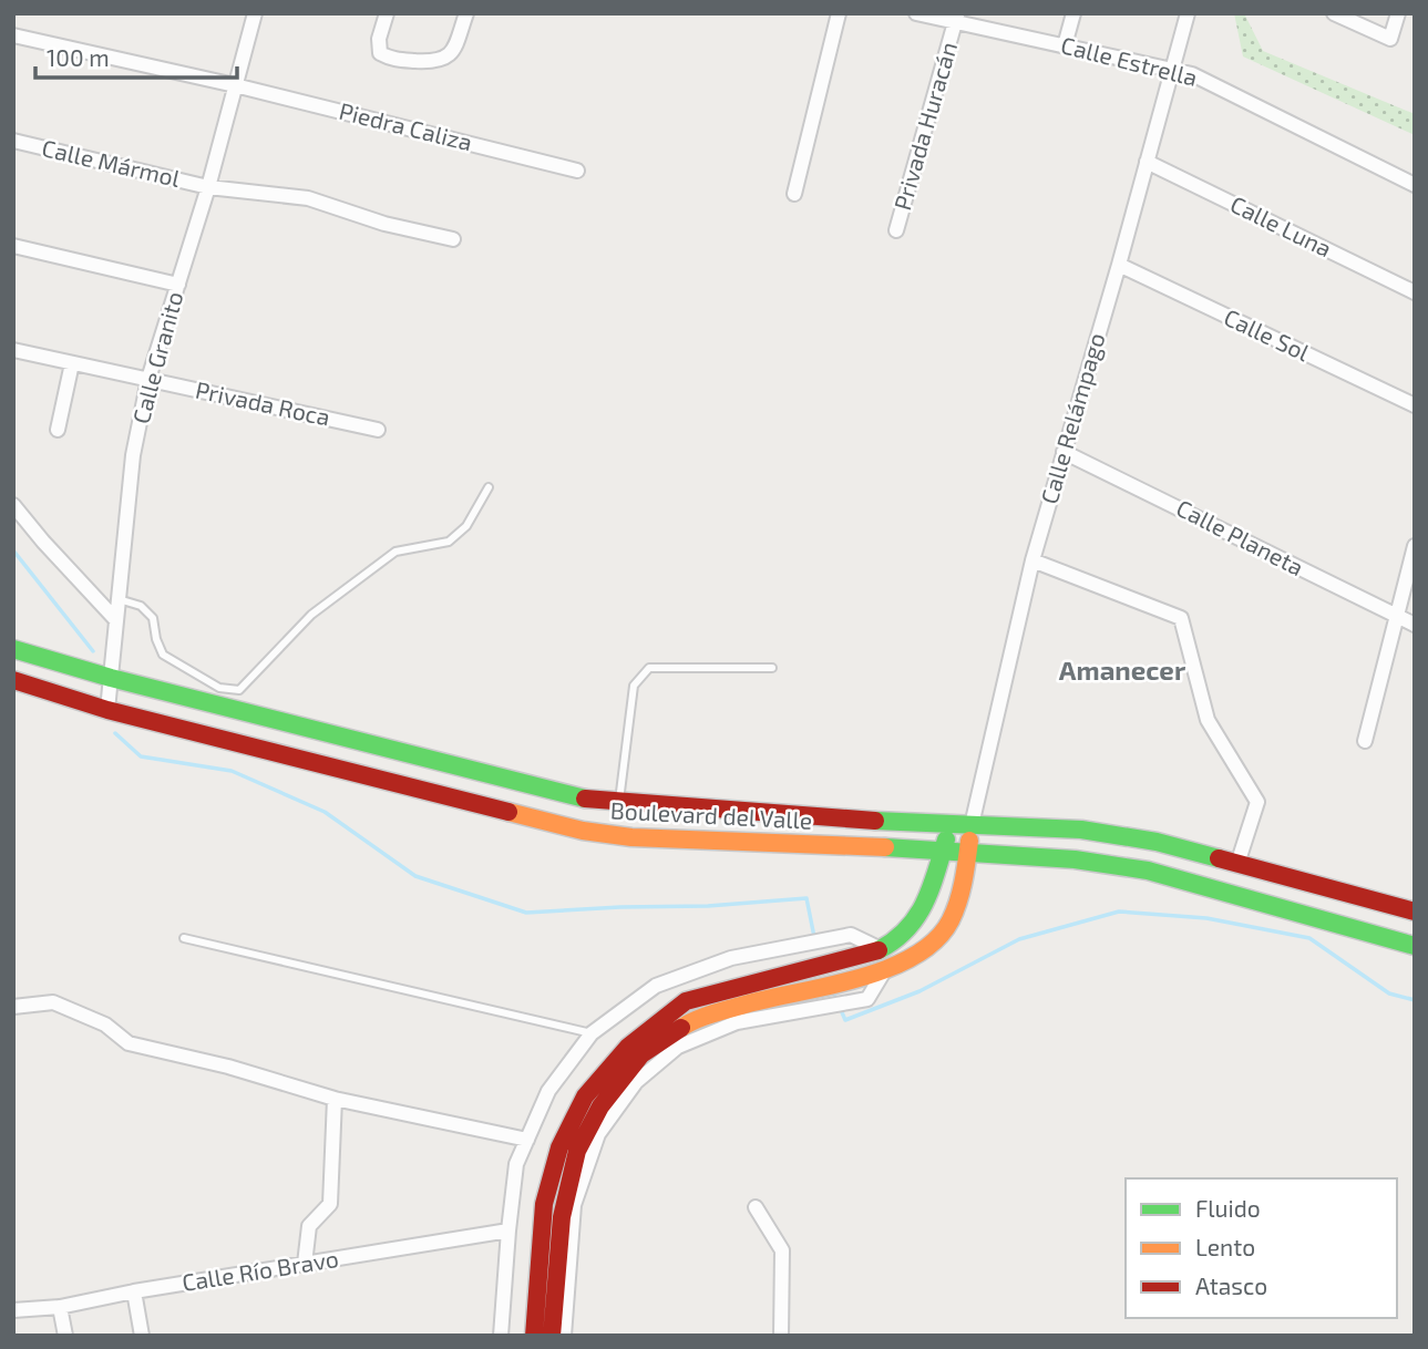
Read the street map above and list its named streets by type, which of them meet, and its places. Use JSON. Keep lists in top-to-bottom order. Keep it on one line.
{"streets":{"street":["Calle Estrella","Privada Huracán","Piedra Caliza","Calle Mármol","Calle Luna","Calle Sol","Calle Granito","Privada Roca","Calle Relámpago","Calle Planeta","Boulevard del Valle","Calle Río Bravo"]},"crossings":[["Calle Estrella","Privada Huracán"],["Calle Estrella","Calle Relámpago"],["Piedra Caliza","Calle Granito"],["Calle Mármol","Calle Granito"],["Calle Luna","Calle Relámpago"],["Calle Sol","Calle Relámpago"],["Calle Granito","Privada Roca"],["Calle Granito","Boulevard del Valle"],["Calle Relámpago","Calle Planeta"],["Calle Relámpago","Boulevard del Valle"]],"districts":["Amanecer"],"legend":["Fluido","Lento","Atasco"],"scale_bar":"100 m"}
